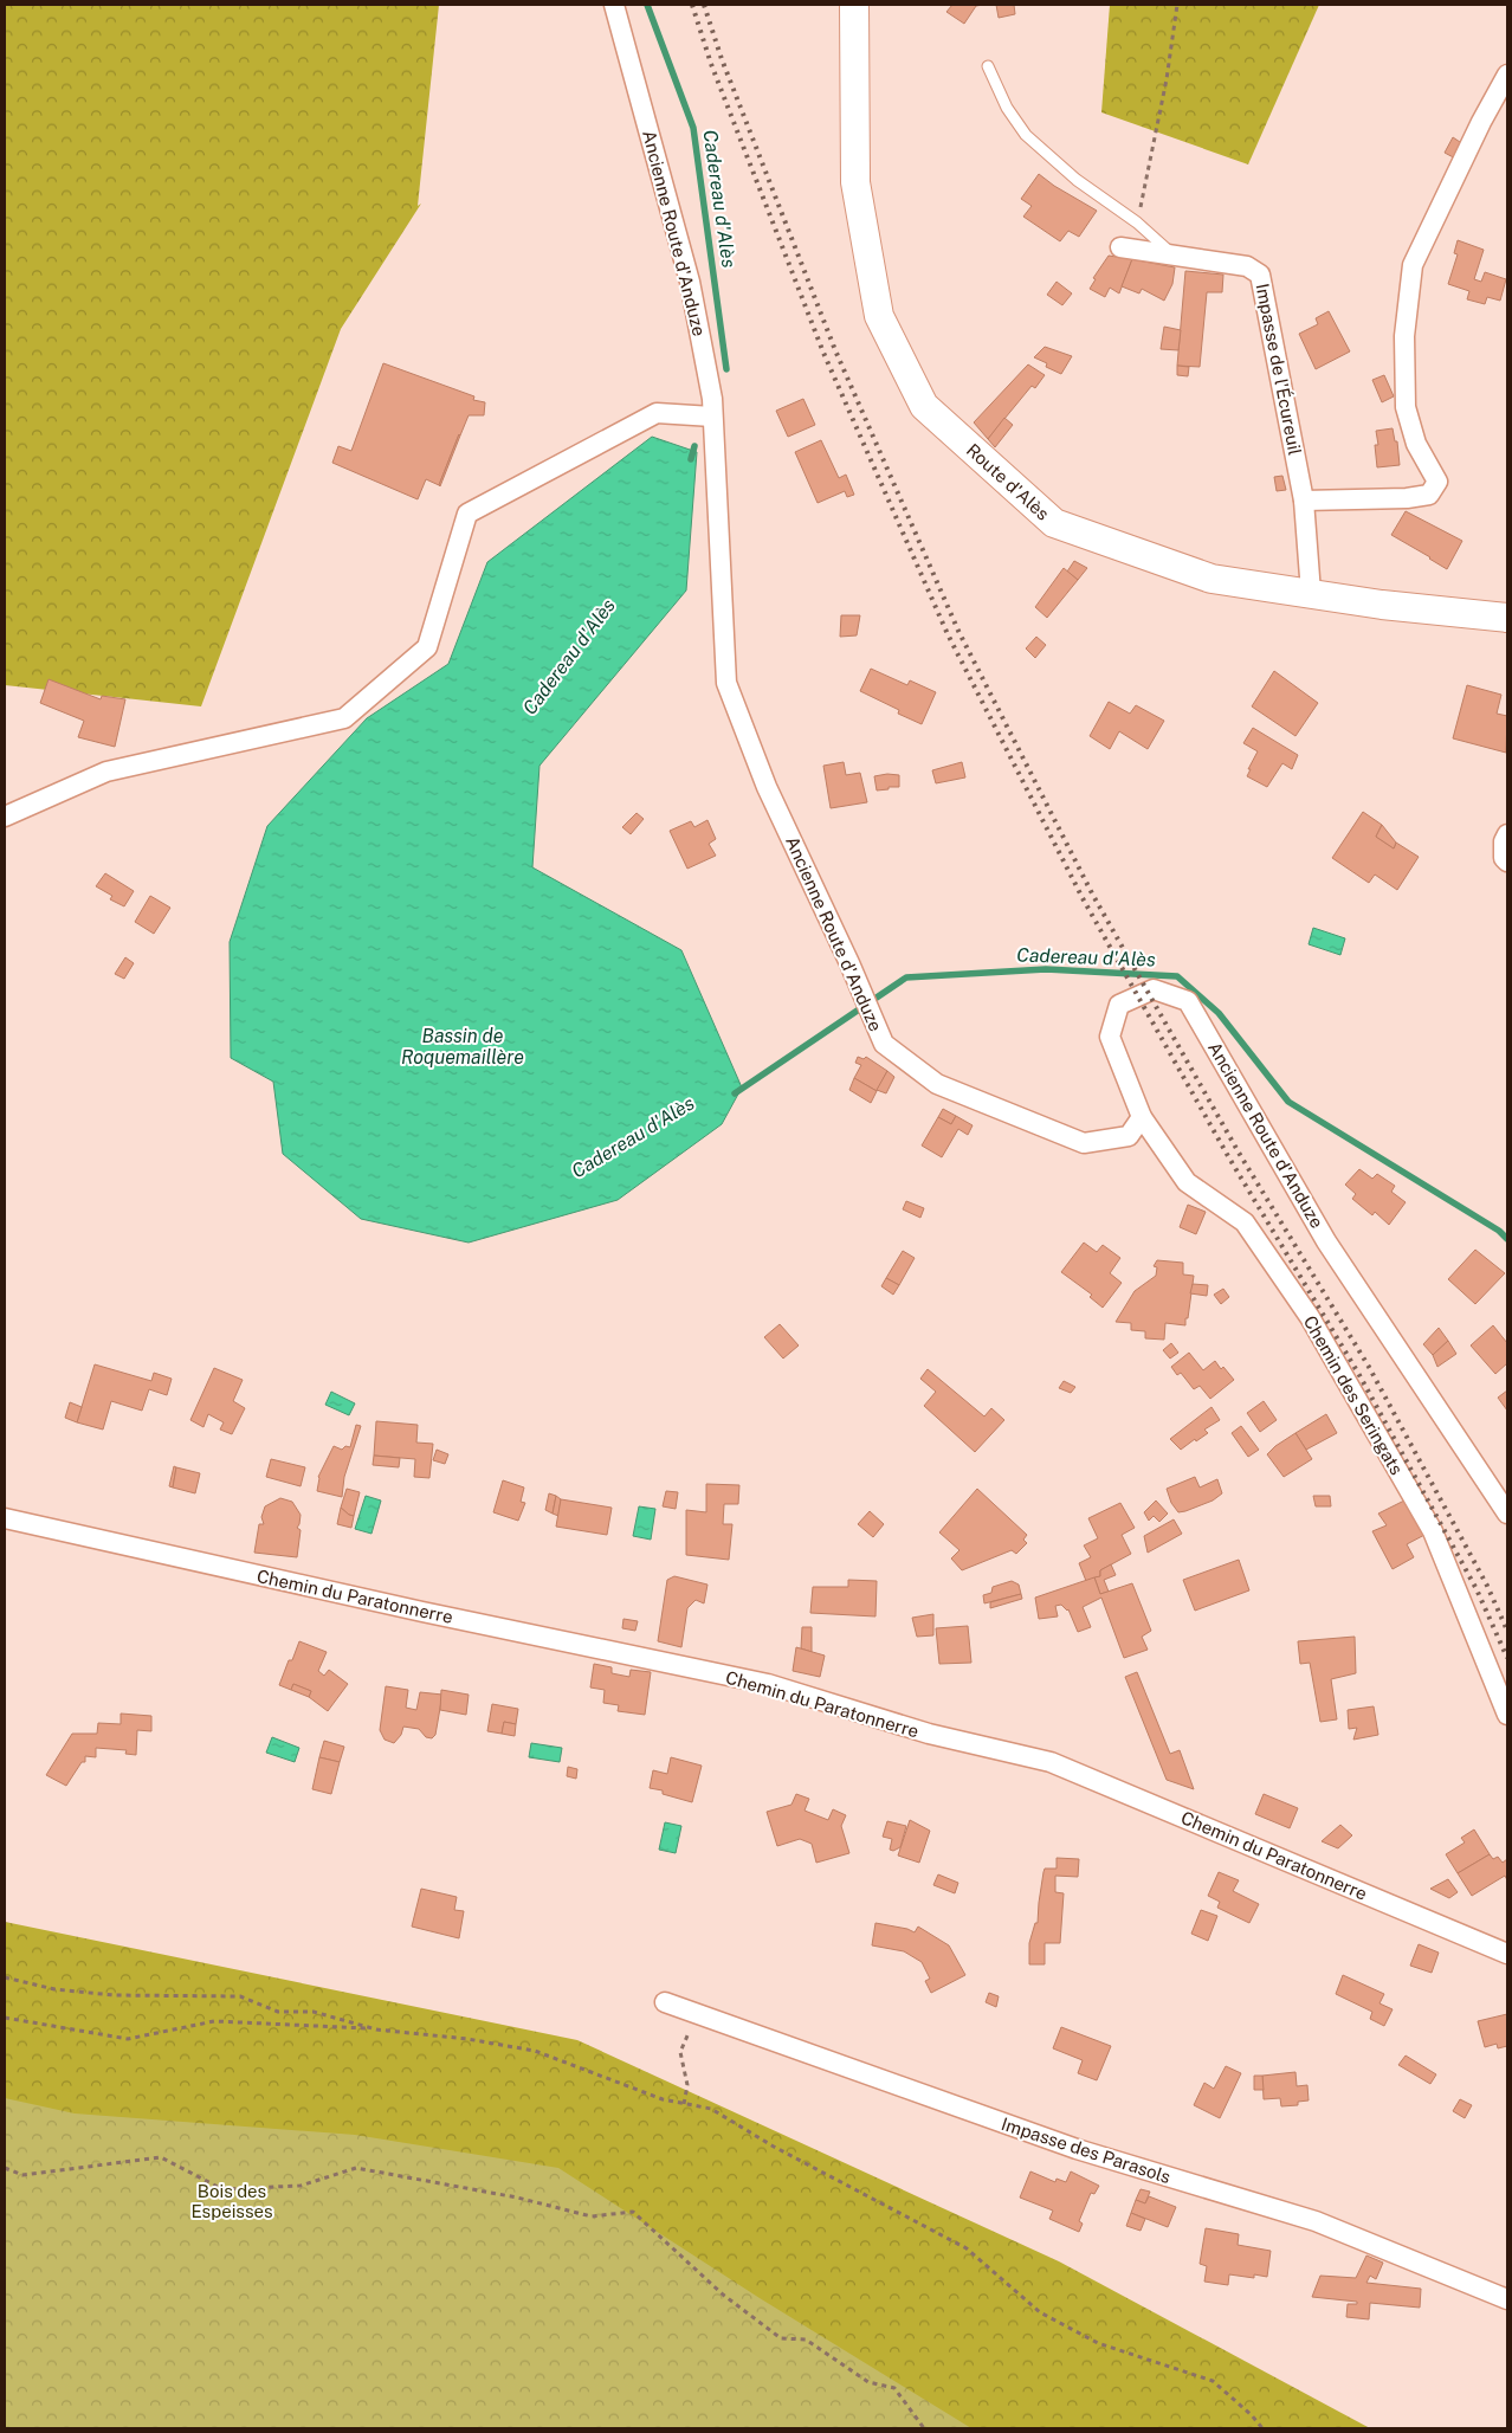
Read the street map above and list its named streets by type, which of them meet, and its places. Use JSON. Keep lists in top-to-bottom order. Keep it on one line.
{"streets":{"main road":["Route d'Alès"],"street":["Ancienne Route d'Anduze","Impasse de l'Écureuil","Chemin des Seringats","Chemin du Paratonnerre","Impasse des Parasols"]},"crossings":[["Ancienne Route d'Anduze","Chemin des Seringats"],["Impasse de l'Écureuil","Route d'Alès"]],"water":["Cadereau d'Alès","Bassin de Roquemaillère"],"parks":["Bois des Espeisses"]}
